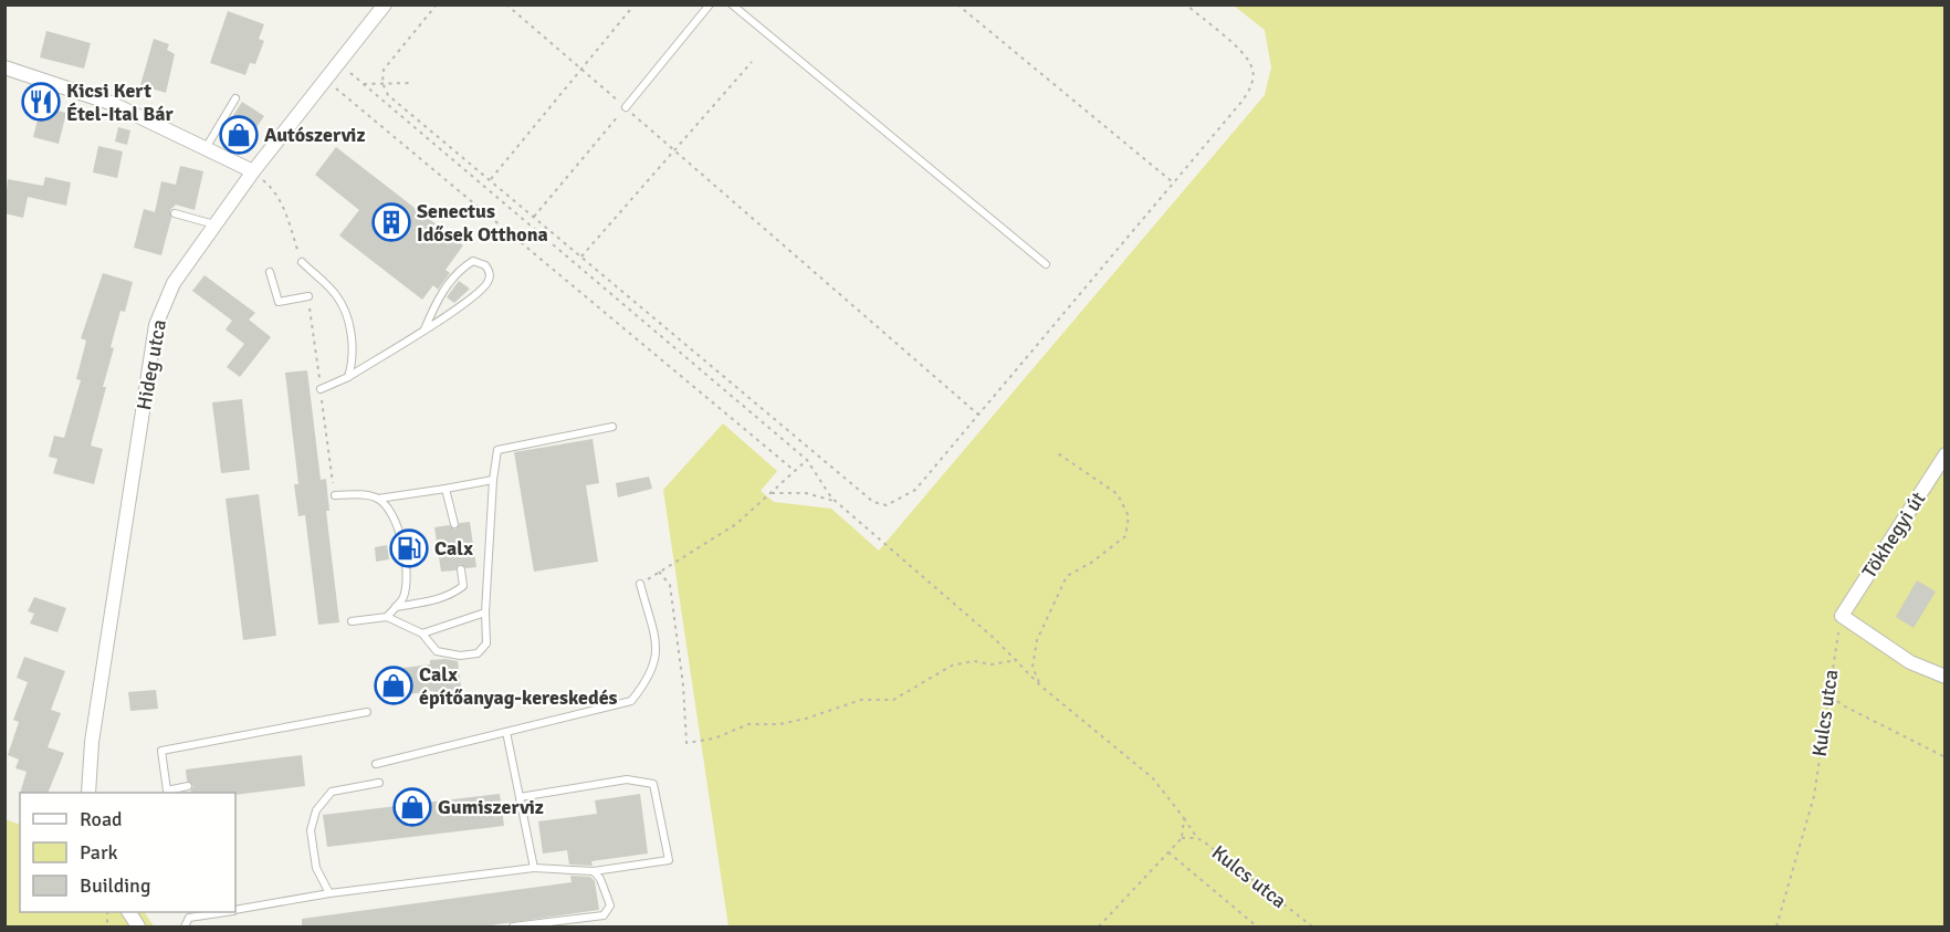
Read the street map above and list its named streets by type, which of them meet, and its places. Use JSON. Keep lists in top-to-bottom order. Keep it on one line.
{"streets":{"street":["Hideg utca","Tökhegyi út"],"path":["Kulcs utca"]},"crossings":[["Tökhegyi út","Kulcs utca"]],"places":{"restaurant":["Kicsi Kert Étel-Ital Bár"],"shop":["Autószerviz","Calx építőanyag-kereskedés","Gumiszerviz"],"building":["Senectus Idősek Otthona"],"fuel station":["Calx"]},"legend":["Road","Park","Building"]}
